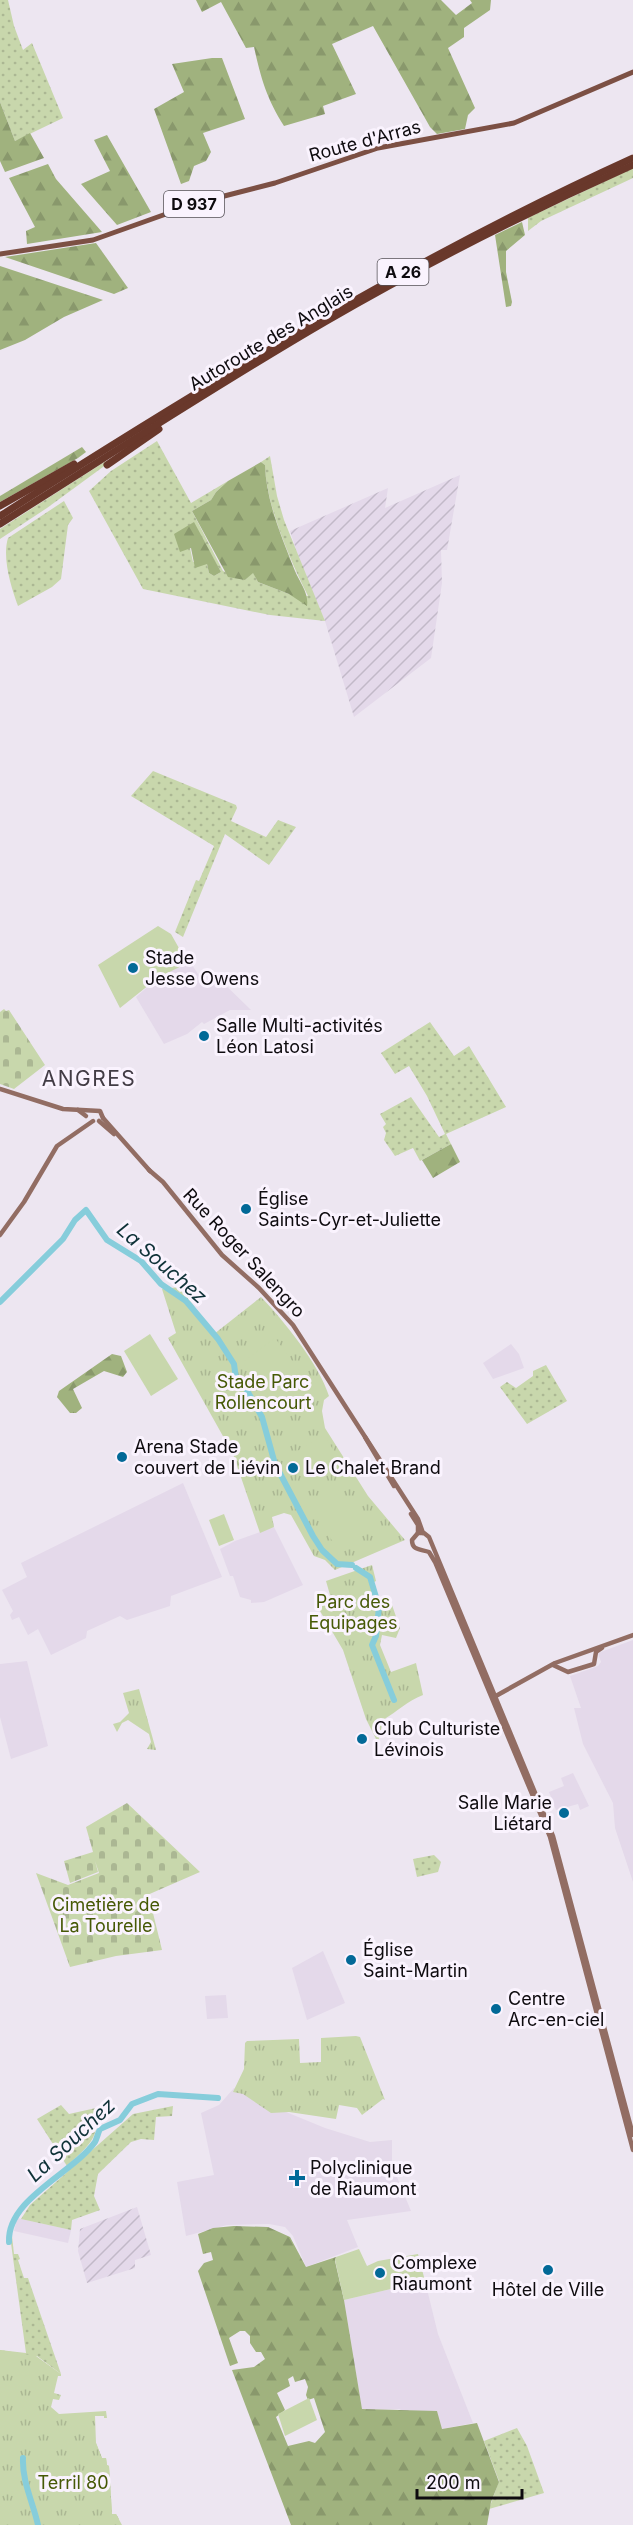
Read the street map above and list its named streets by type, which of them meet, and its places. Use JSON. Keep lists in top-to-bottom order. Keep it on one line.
{"streets":{"highway":["A 26","Autoroute des Anglais"],"main road":["Route d'Arras","D 937","Rue Roger Salengro"]},"districts":["ANGRES"],"water":["La Souchez"],"parks":["Stade Parc Rollencourt","Parc des Equipages","Cimetière de La Tourelle","Terril 80"],"places":{"other":["Stade Jesse Owens","Salle Multi-activités Léon Latosi","Église Saints-Cyr-et-Juliette","Arena Stade couvert de Liévin","Le Chalet Brand","Club Culturiste Lévinois","Salle Marie Liétard","Église Saint-Martin","Centre Arc-en-ciel","Hôtel de Ville","Complexe Riaumont"],"health":["Polyclinique de Riaumont"]},"scale_bar":"200 m"}
